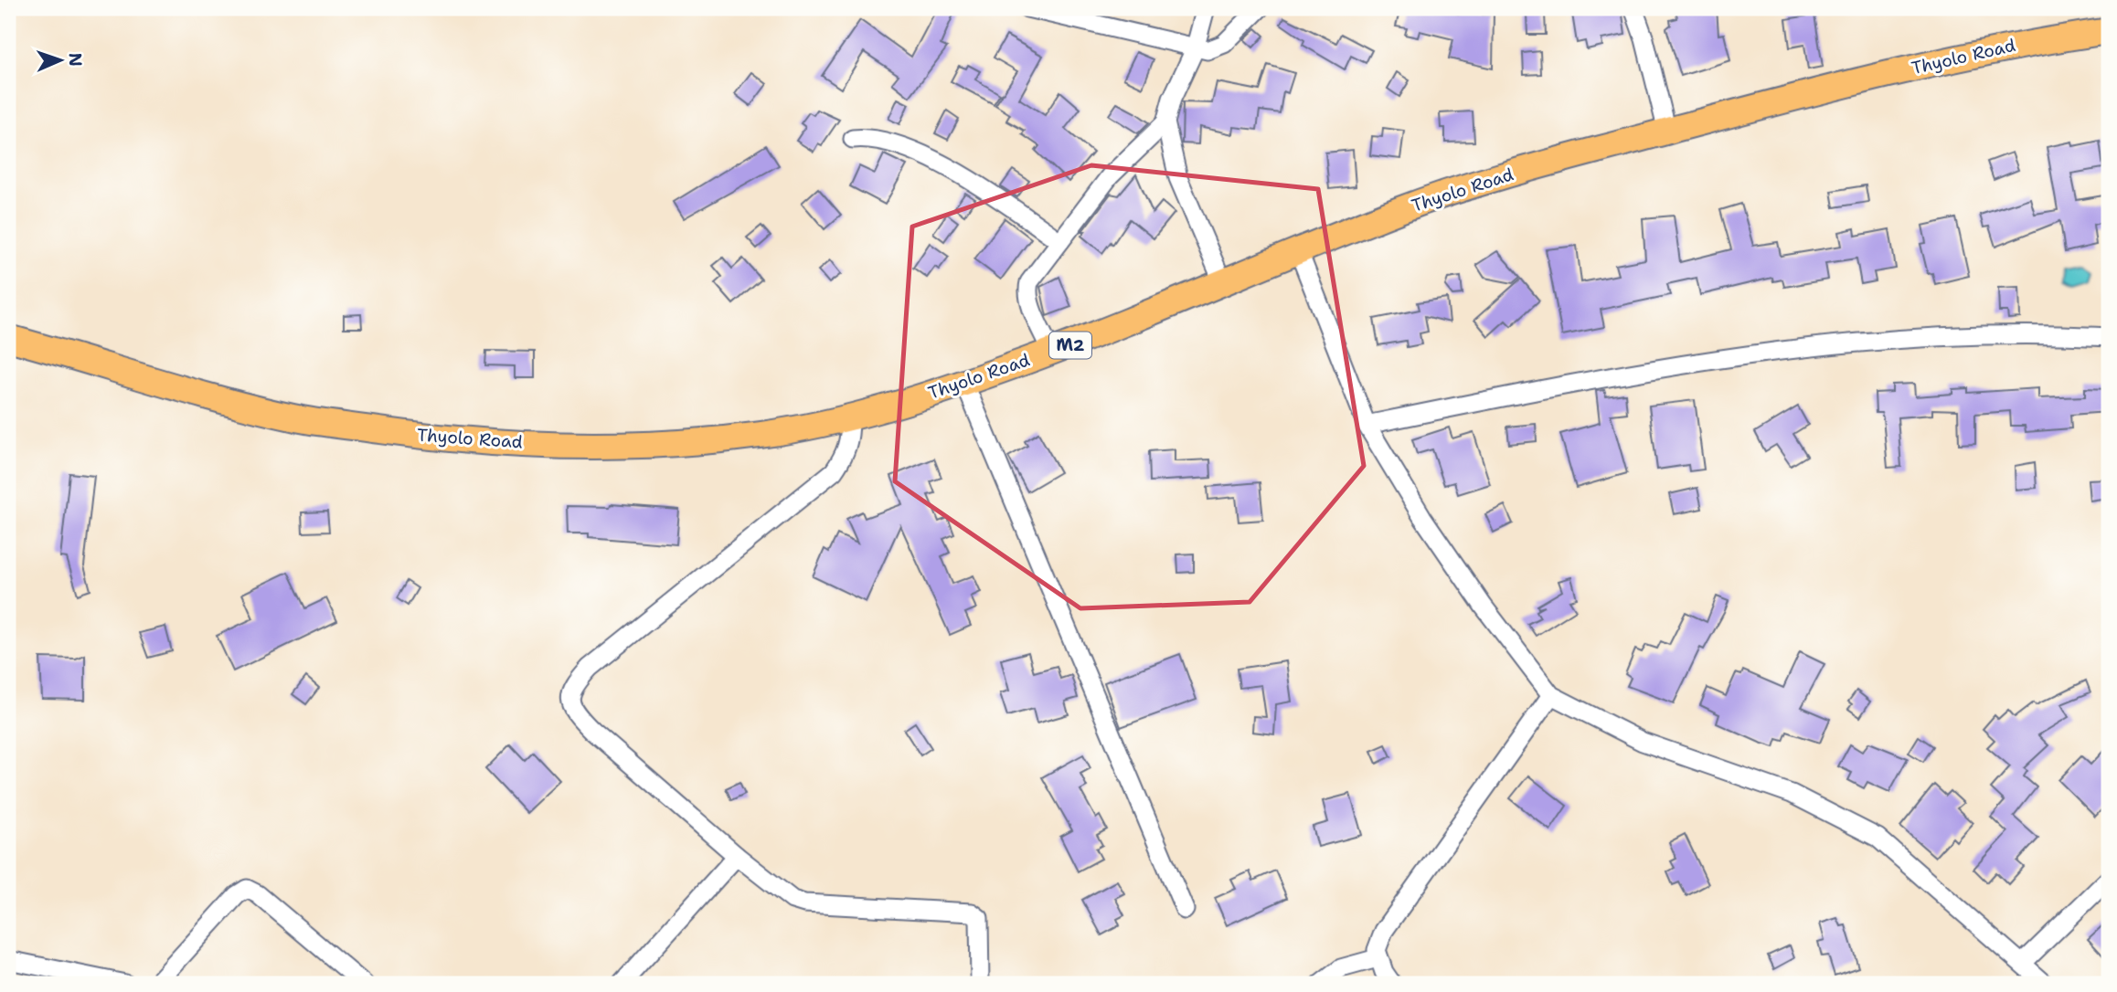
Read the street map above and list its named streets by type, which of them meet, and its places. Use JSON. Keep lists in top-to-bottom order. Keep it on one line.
{"streets":{"highway":["Thyolo Road","M2"]},"north":"right"}
